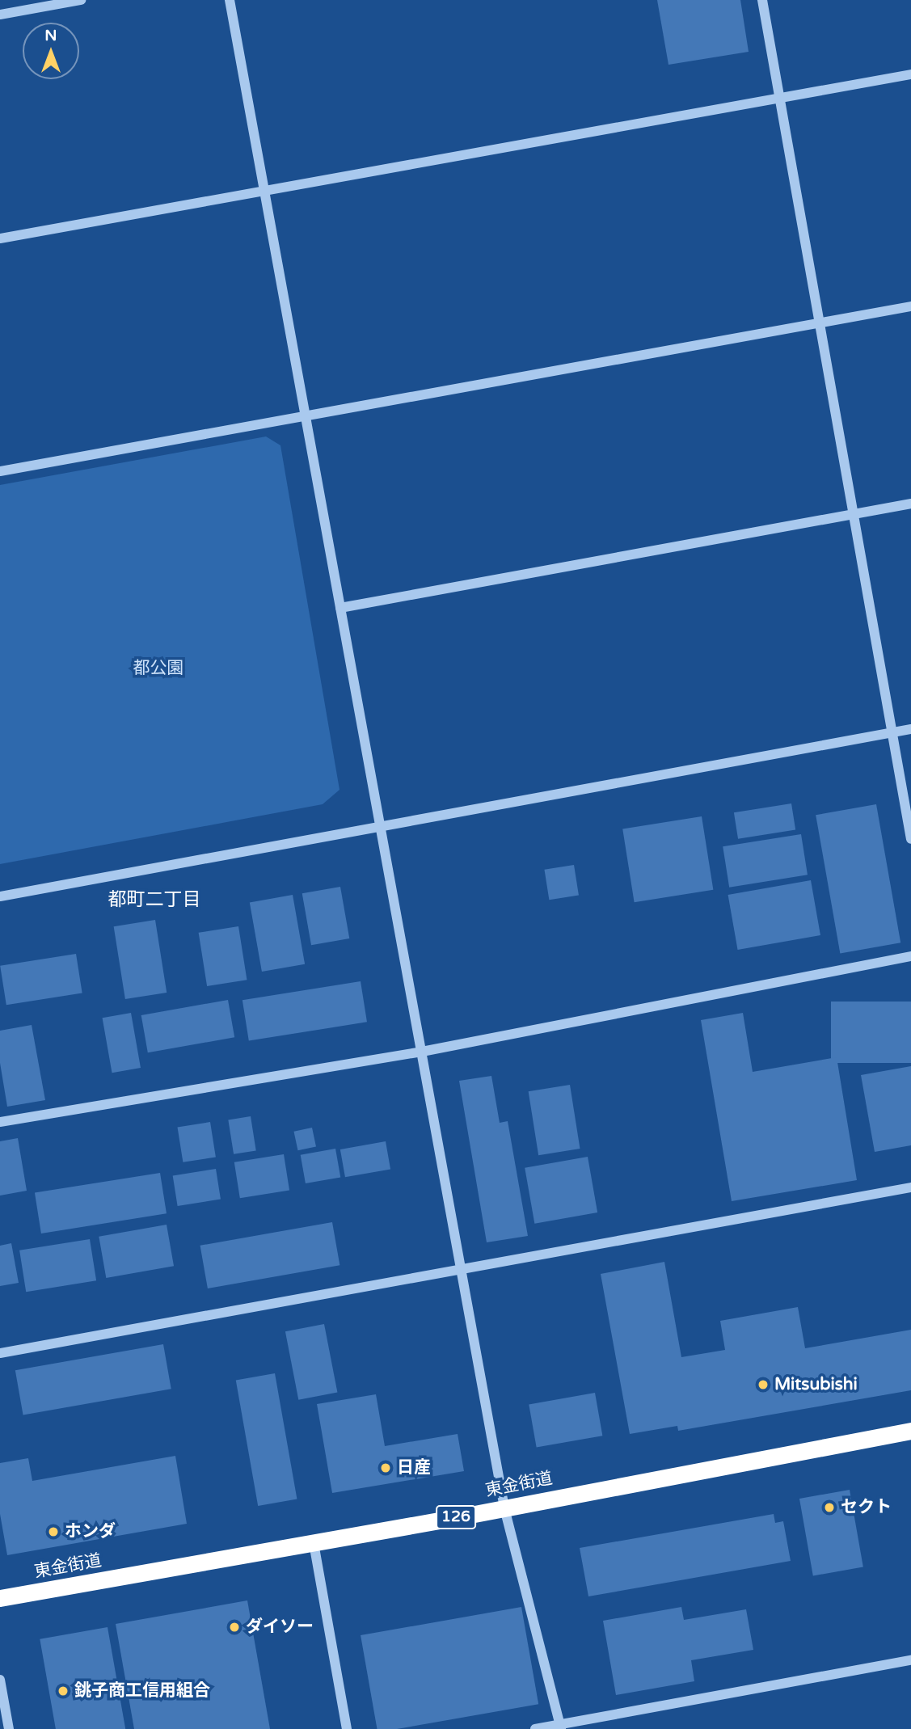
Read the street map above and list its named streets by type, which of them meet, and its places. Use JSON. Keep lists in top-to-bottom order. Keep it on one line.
{"streets":{"highway":["東金街道","126"]},"districts":["都町二丁目"],"parks":["都公園"],"places":["Mitsubishi","日産","セクト","ホンダ","ダイソー","銚子商工信用組合"],"north":"top"}
